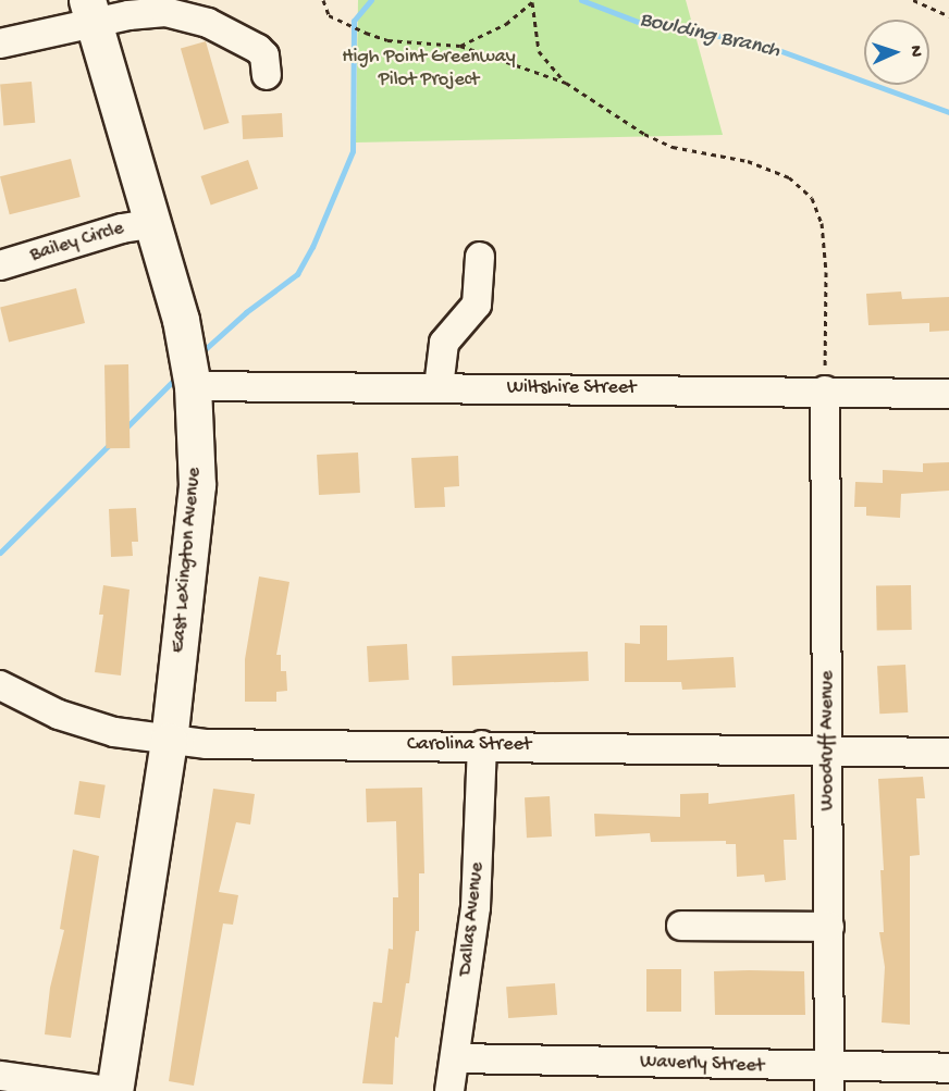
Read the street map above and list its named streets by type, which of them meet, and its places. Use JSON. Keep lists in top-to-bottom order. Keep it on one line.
{"streets":{"main road":["East Lexington Avenue"],"street":["Bailey Circle","Wiltshire Street","Woodruff Avenue","Carolina Street","Dallas Avenue","Waverly Street"]},"crossings":[["Bailey Circle","East Lexington Avenue"],["Wiltshire Street","East Lexington Avenue"],["Wiltshire Street","Woodruff Avenue"],["East Lexington Avenue","Carolina Street"],["Woodruff Avenue","Carolina Street"],["Woodruff Avenue","Waverly Street"],["Carolina Street","Dallas Avenue"],["Dallas Avenue","Waverly Street"]],"water":["Boulding Branch"],"parks":["High Point Greenway Pilot Project"],"north":"right"}
